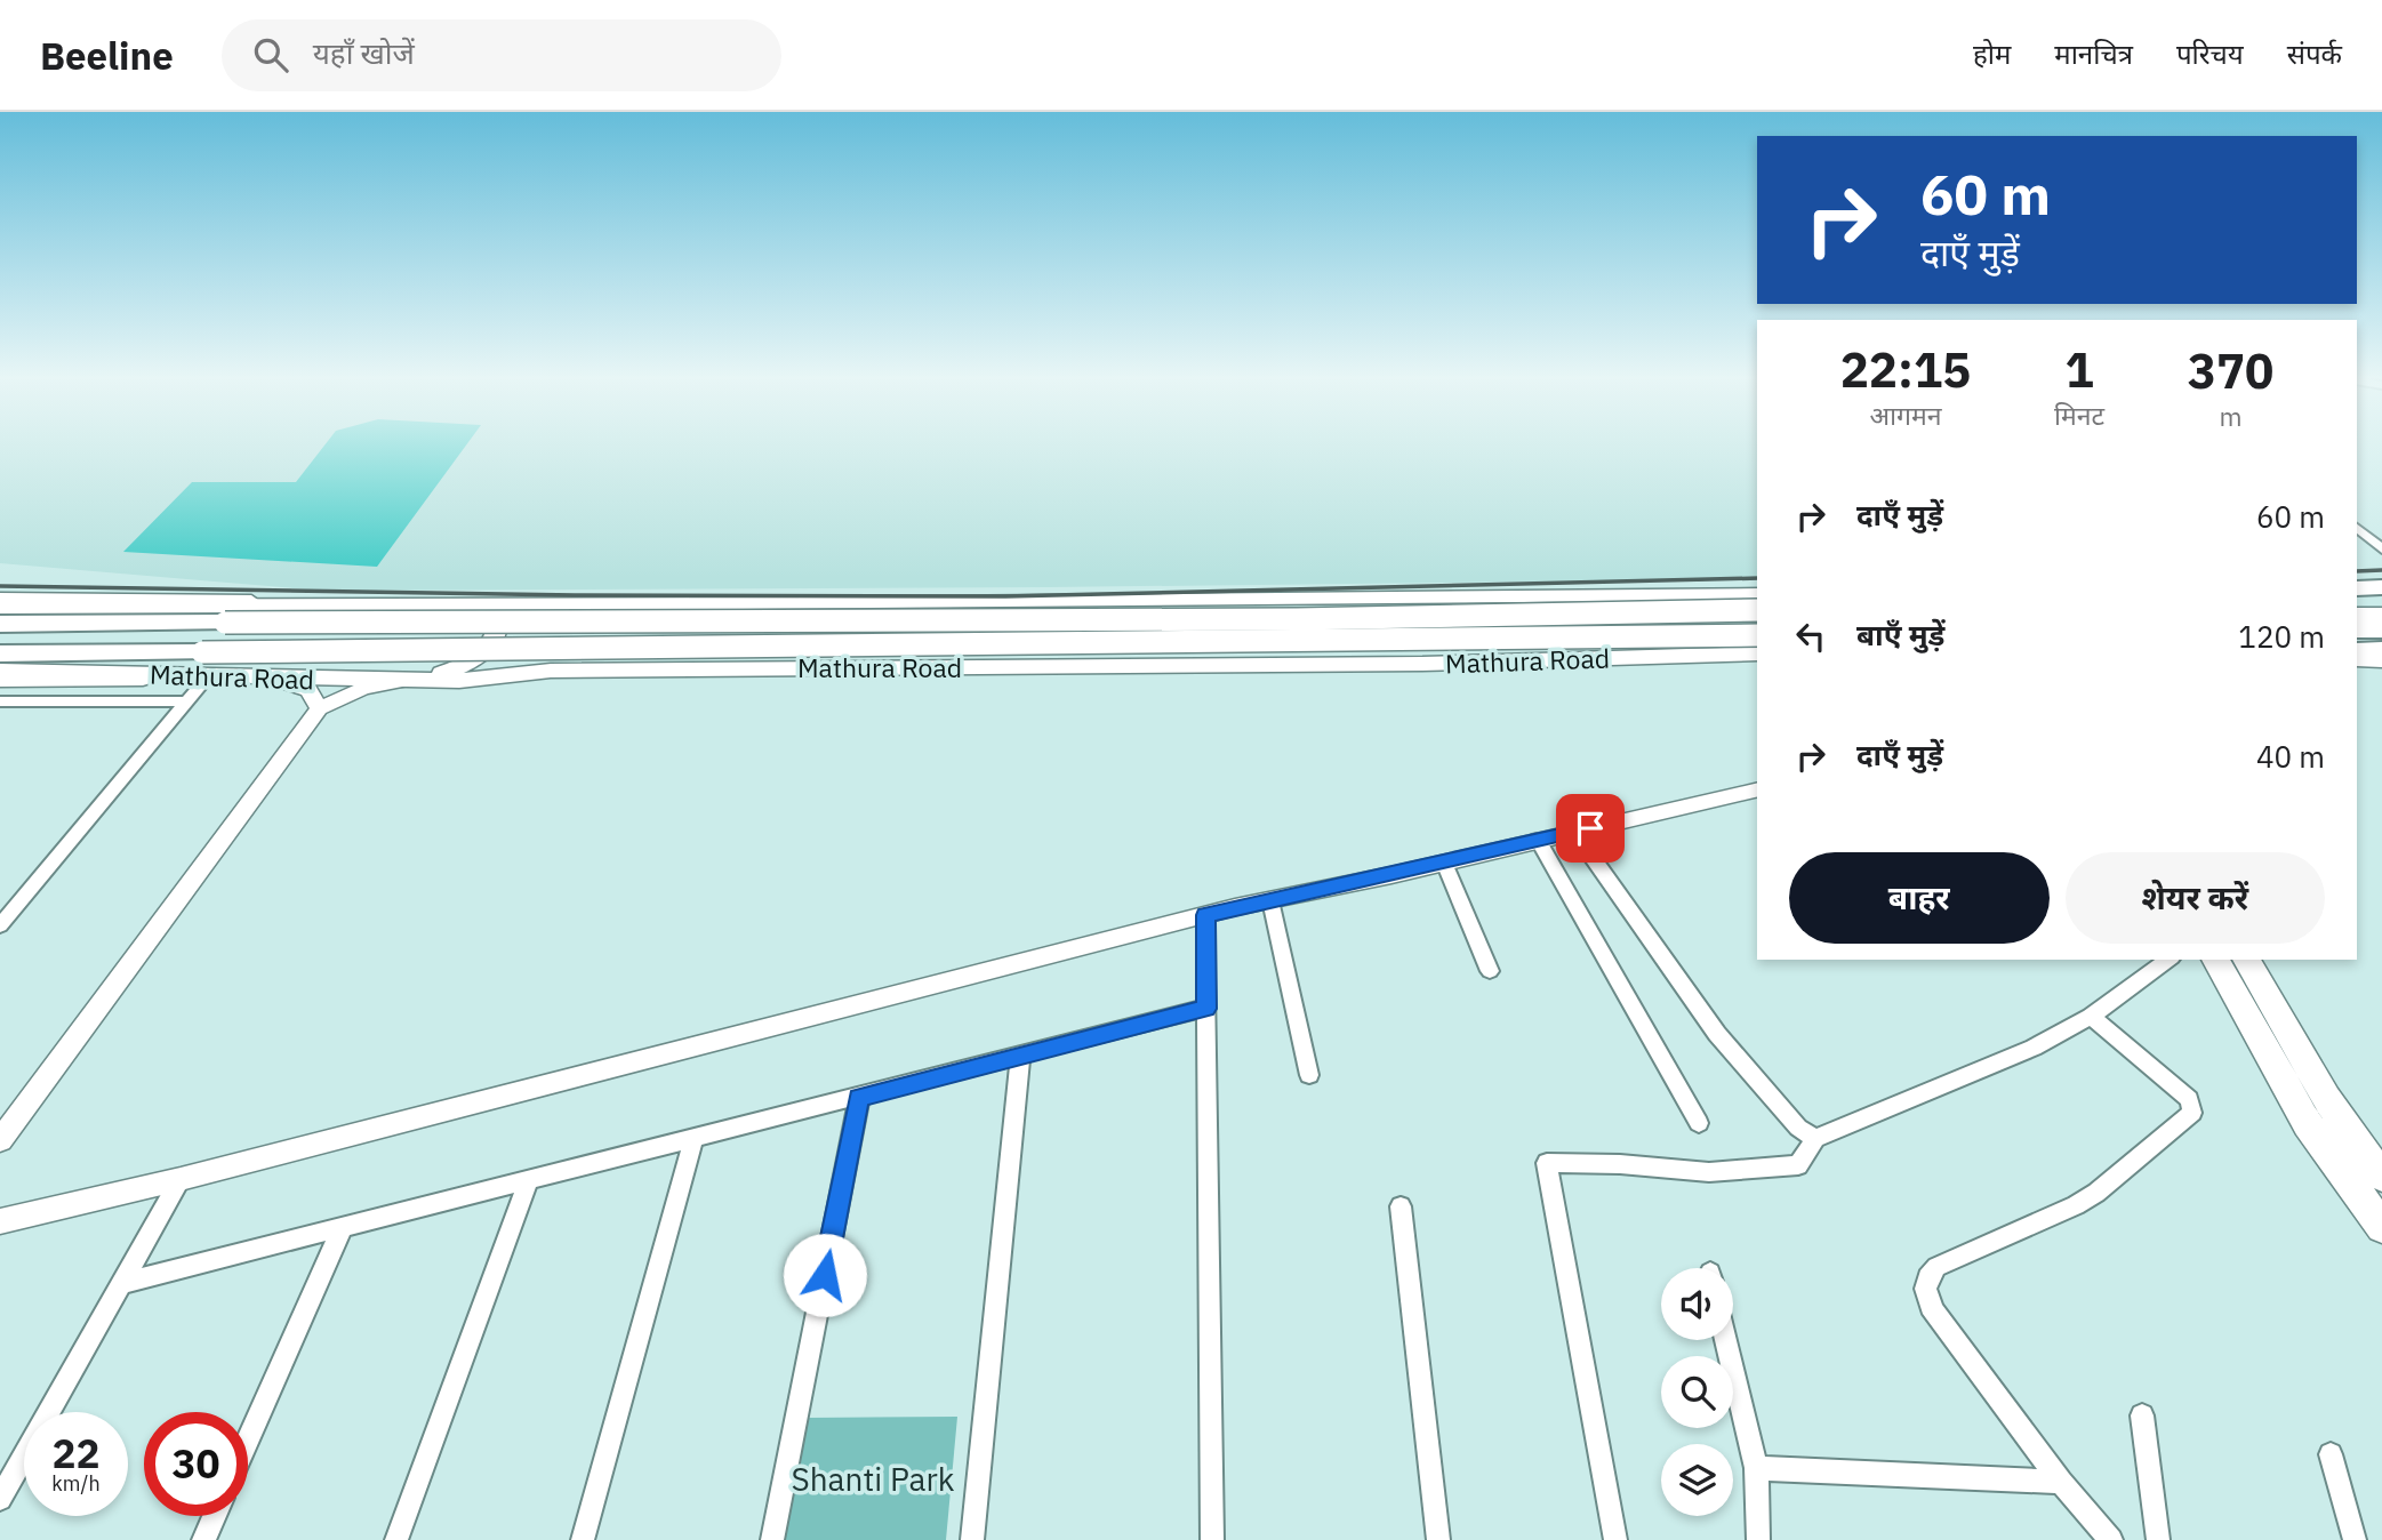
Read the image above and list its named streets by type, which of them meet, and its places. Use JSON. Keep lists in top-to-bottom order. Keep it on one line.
{"streets":{"highway":["Mathura Road"]},"parks":["Shanti Park"],"page":{"header":"Beeline","search":"यहाँ खोजें","nav":["होम","मानचित्र","परिचय","संपर्क"],"turn":["60 m","दाएँ मुड़ें"],"eta":["22:15","आगमन","1","मिनट","370","m"],"list":[{"name":"दाएँ मुड़ें","value":"60 m"},{"name":"बाएँ मुड़ें","value":"120 m"},{"name":"दाएँ मुड़ें","value":"40 m"}],"buttons":["बाहर","शेयर करें"],"speed":"22 km/h","limit":"30"}}
